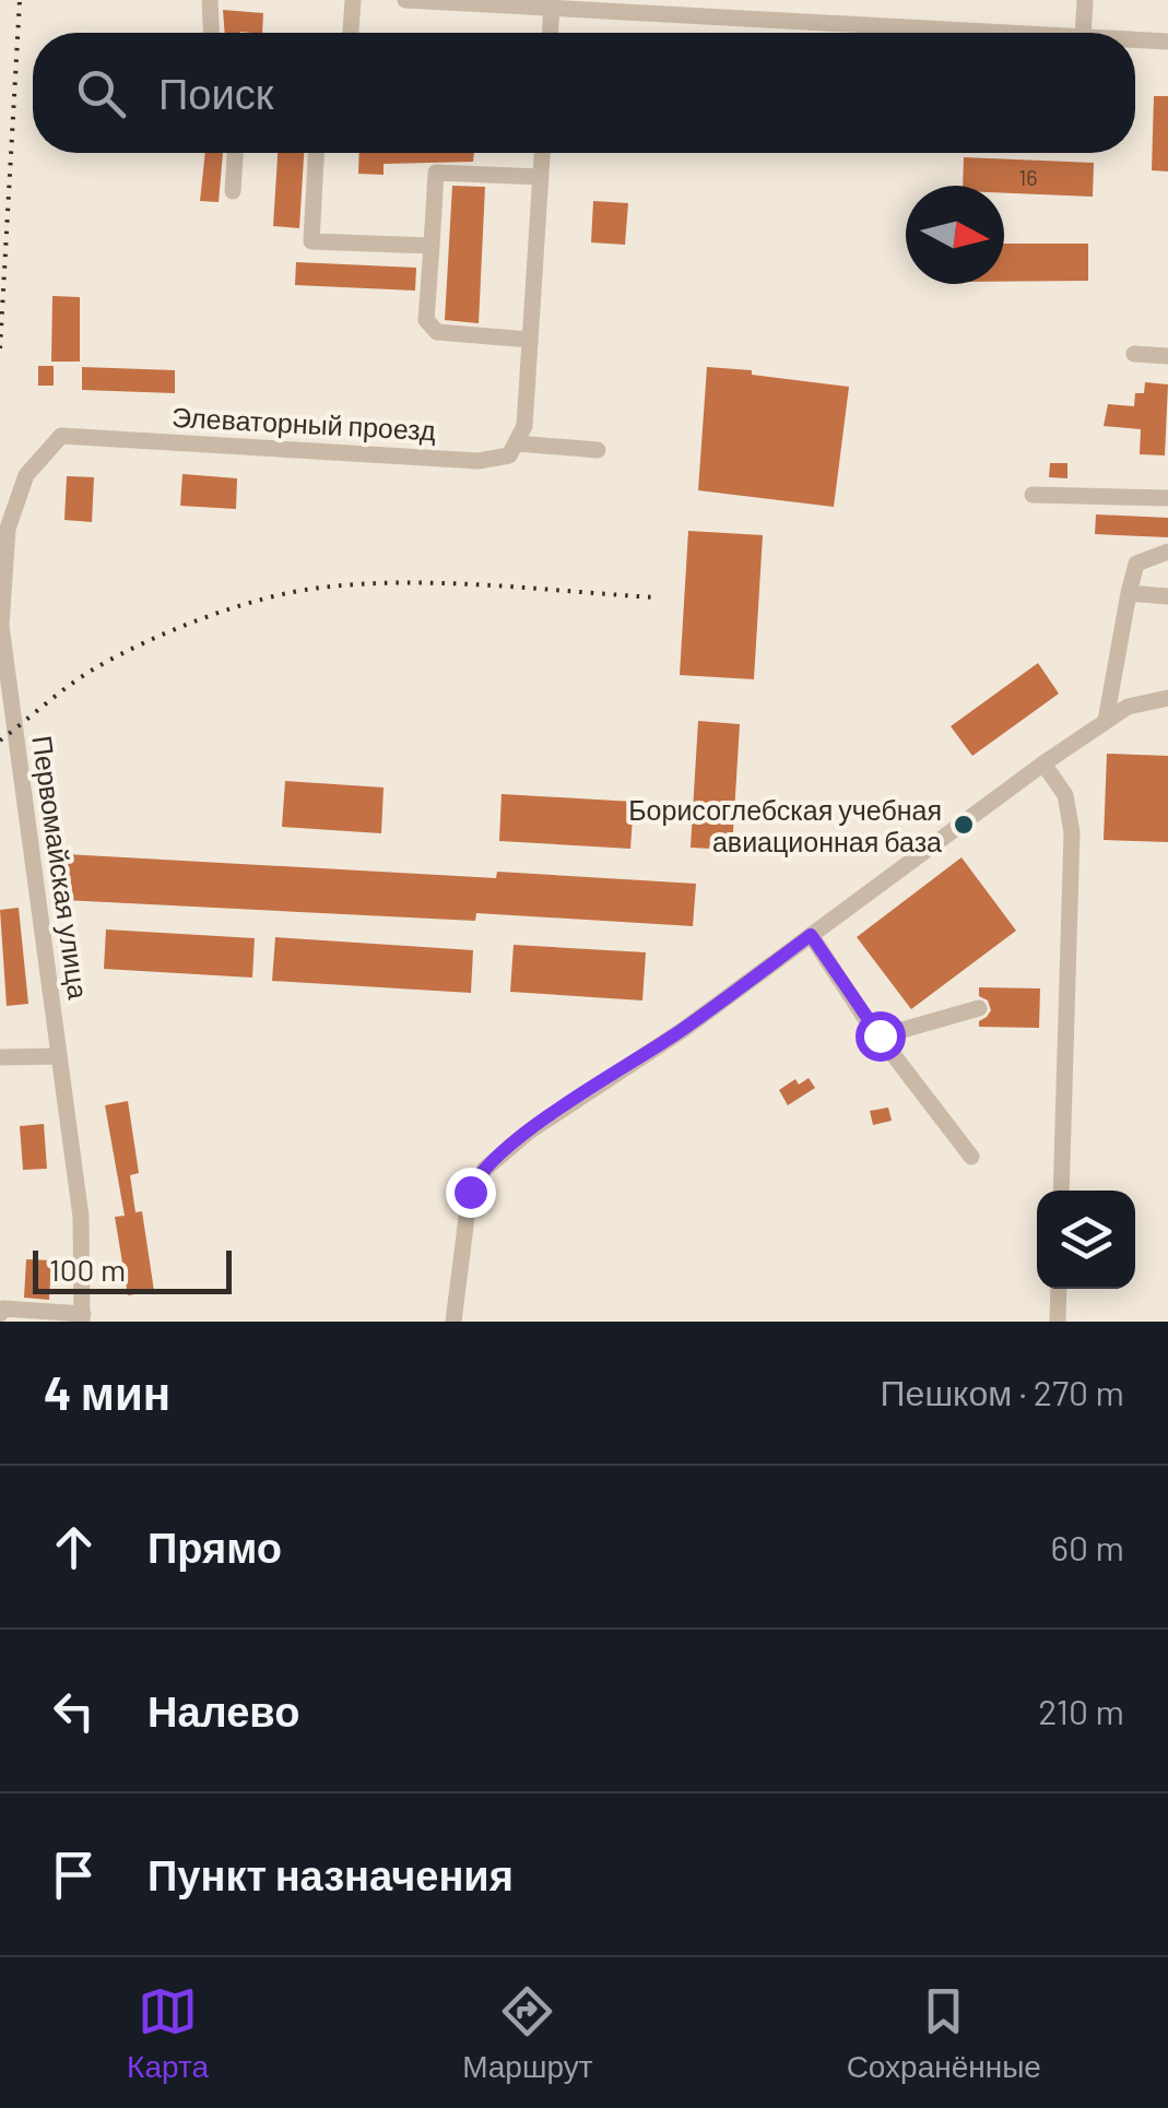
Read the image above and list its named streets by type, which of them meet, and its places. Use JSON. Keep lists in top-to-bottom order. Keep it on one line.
{"streets":{"street":["Элеваторный проезд","Первомайская улица"]},"crossings":[["Элеваторный проезд","Первомайская улица"]],"places":["Борисоглебская учебная авиационная база"],"house_numbers":["16"],"scale_bar":"100 m","north":"right","page":{"search":"Поиск","scale":"100 m","heading":["4 мин","Пешком · 270 m"],"list":[["Прямо","60 m"],["Налево","210 m"],"Пункт назначения"],"nav":["Карта","Маршрут","Сохранённые"]}}
